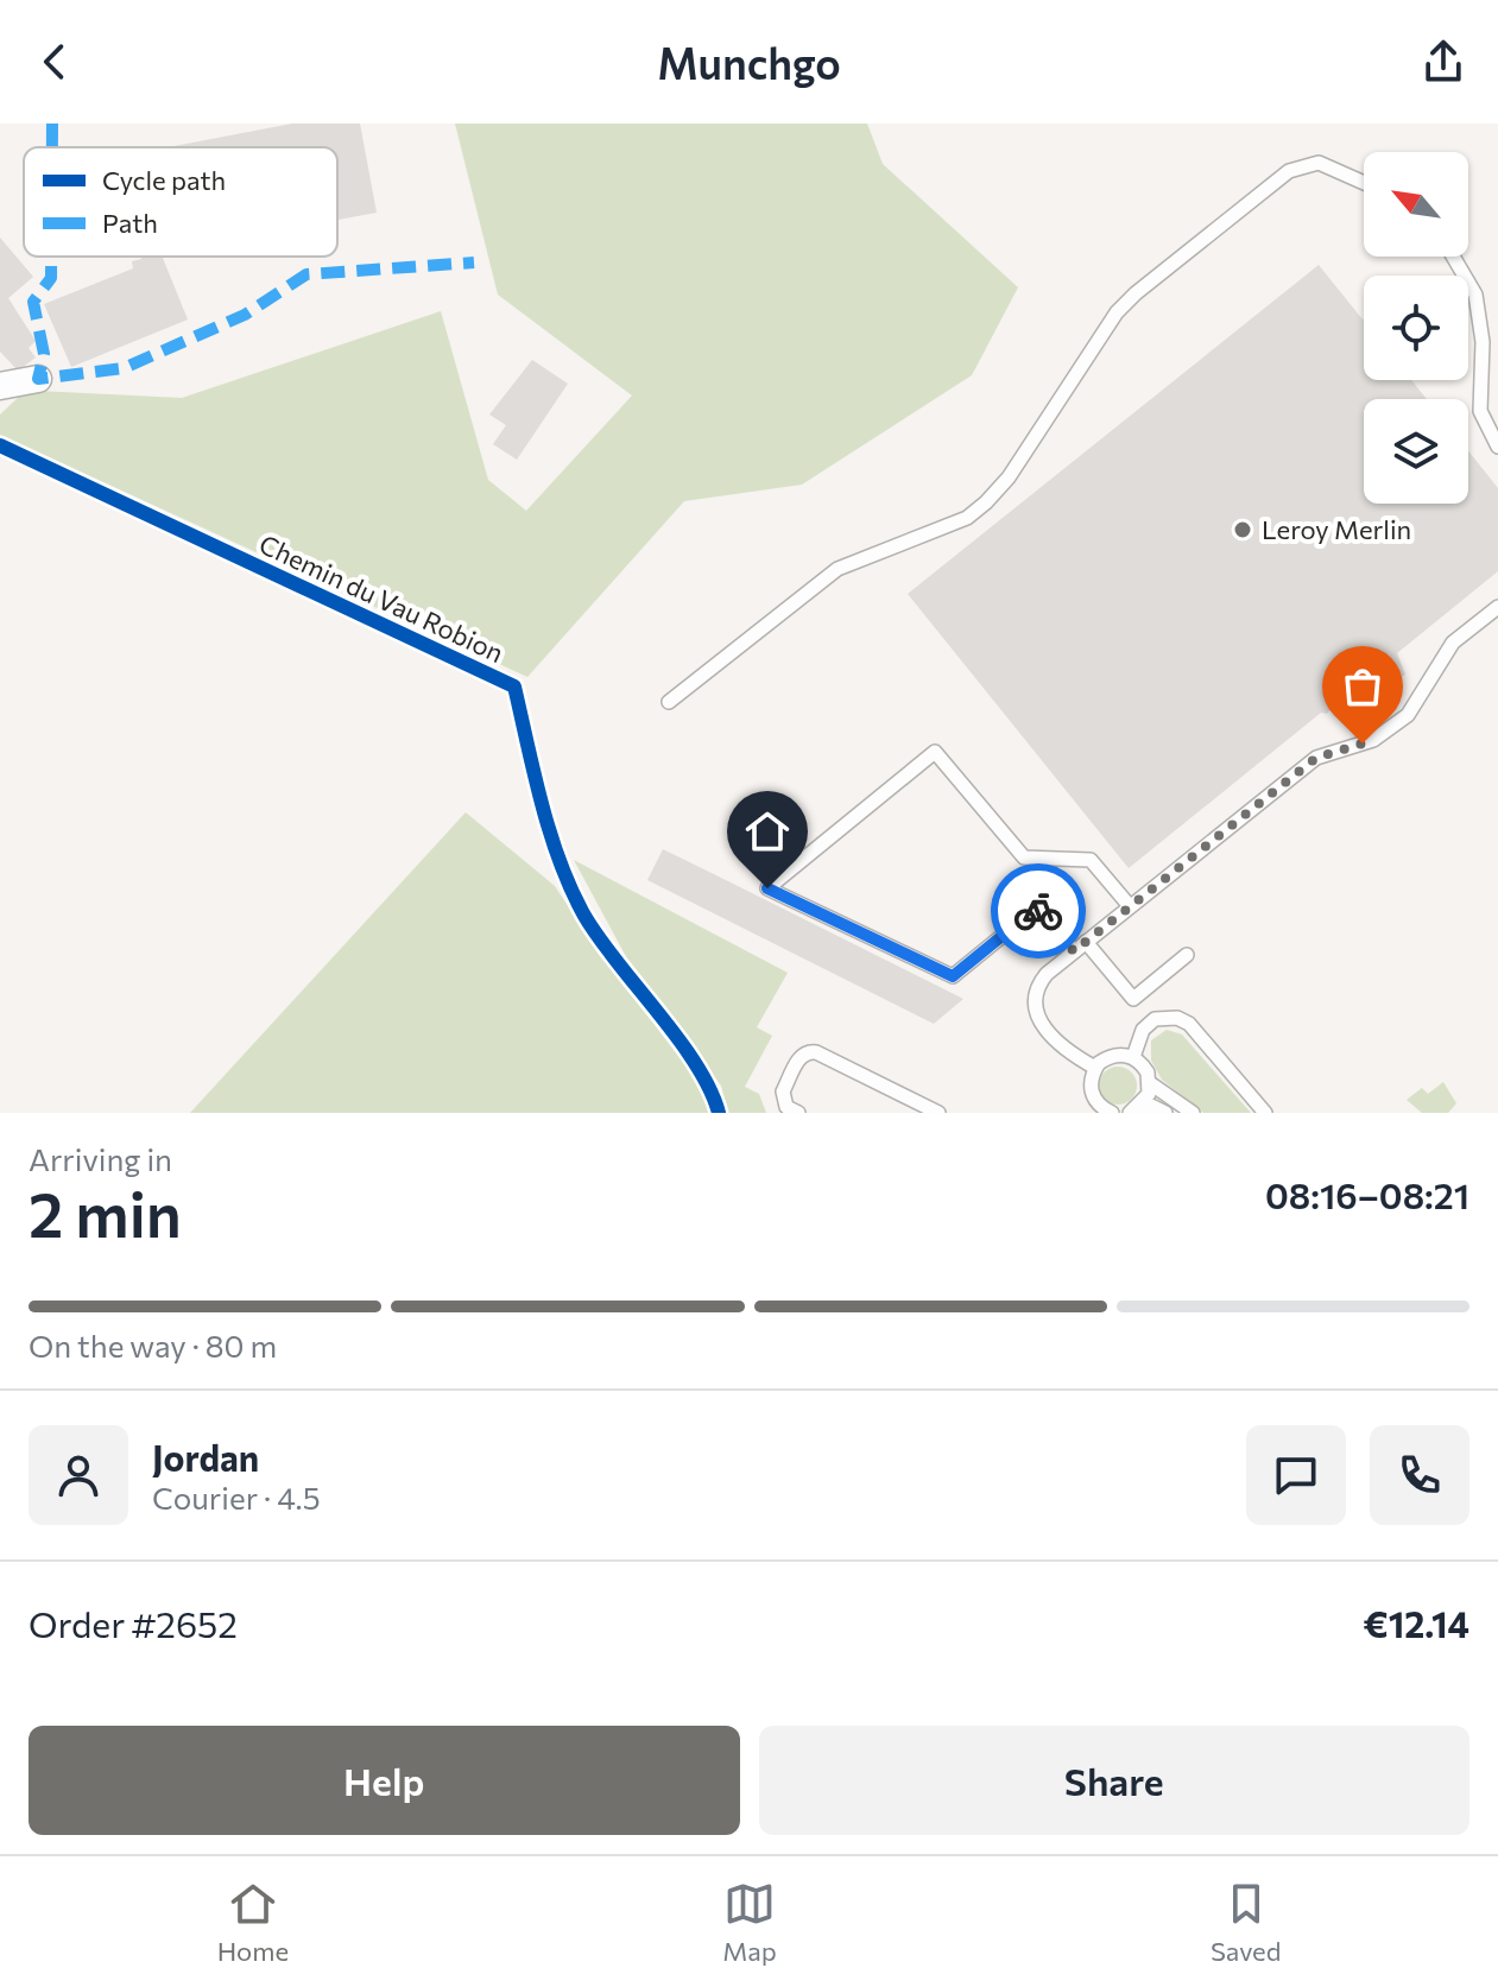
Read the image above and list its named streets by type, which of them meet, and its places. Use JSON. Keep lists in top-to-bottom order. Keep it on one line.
{"streets":{"cycle path":["Chemin du Vau Robion"]},"places":["Leroy Merlin"],"legend":["Cycle path","Path"],"north":"top left","page":{"header":"Munchgo","heading":["2 min","Arriving in","08:16–08:21"],"panel":["Jordan","Courier · 4.5","Order #2652","€12.14"],"bar":"On the way · 80 m","buttons":["Help","Share"],"tabs":["Home","Map","Saved"]}}
